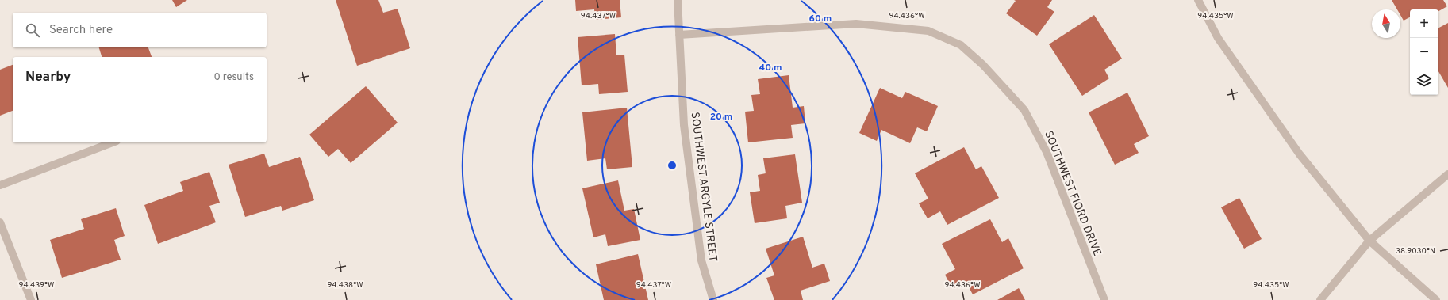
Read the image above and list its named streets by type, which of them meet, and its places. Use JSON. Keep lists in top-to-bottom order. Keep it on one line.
{"streets":{"street":["SOUTHWEST ARGYLE STREET","SOUTHWEST FIORD DRIVE"]},"crossings":[["SOUTHWEST ARGYLE STREET","SOUTHWEST FIORD DRIVE"]],"north":"top","page":{"map_buttons":["+","−"],"search":"Search here","heading":["Nearby","0 results"]},"coordinates":["94.437°W","94.436°W","94.435°W","38.9030°N","94.439°W","94.438°W"],"rings":["60 m","40 m","20 m"]}
